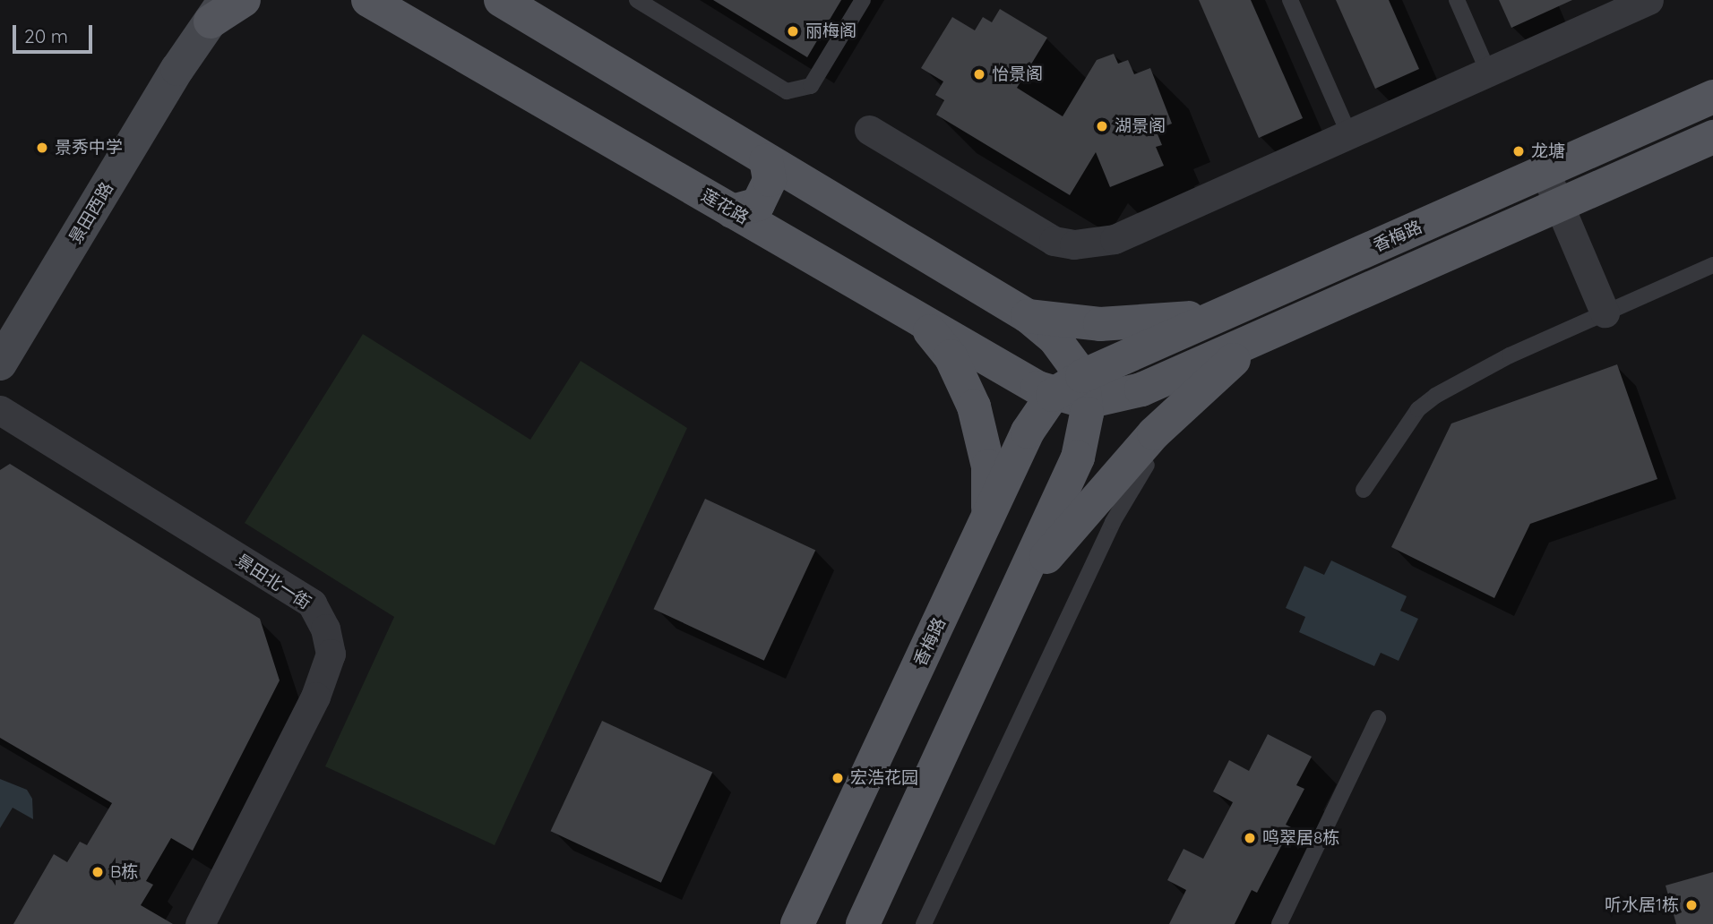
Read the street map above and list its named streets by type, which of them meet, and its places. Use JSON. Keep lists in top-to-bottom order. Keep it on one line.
{"streets":{"main road":["莲花路","香梅路"],"street":["景田西路","景田北一街"]},"crossings":[["莲花路","香梅路"]],"places":["丽梅阁","怡景阁","湖景阁","景秀中学","龙塘","宏浩花园","鸣翠居8栋","B栋","听水居1栋"],"scale_bar":"20 m"}
